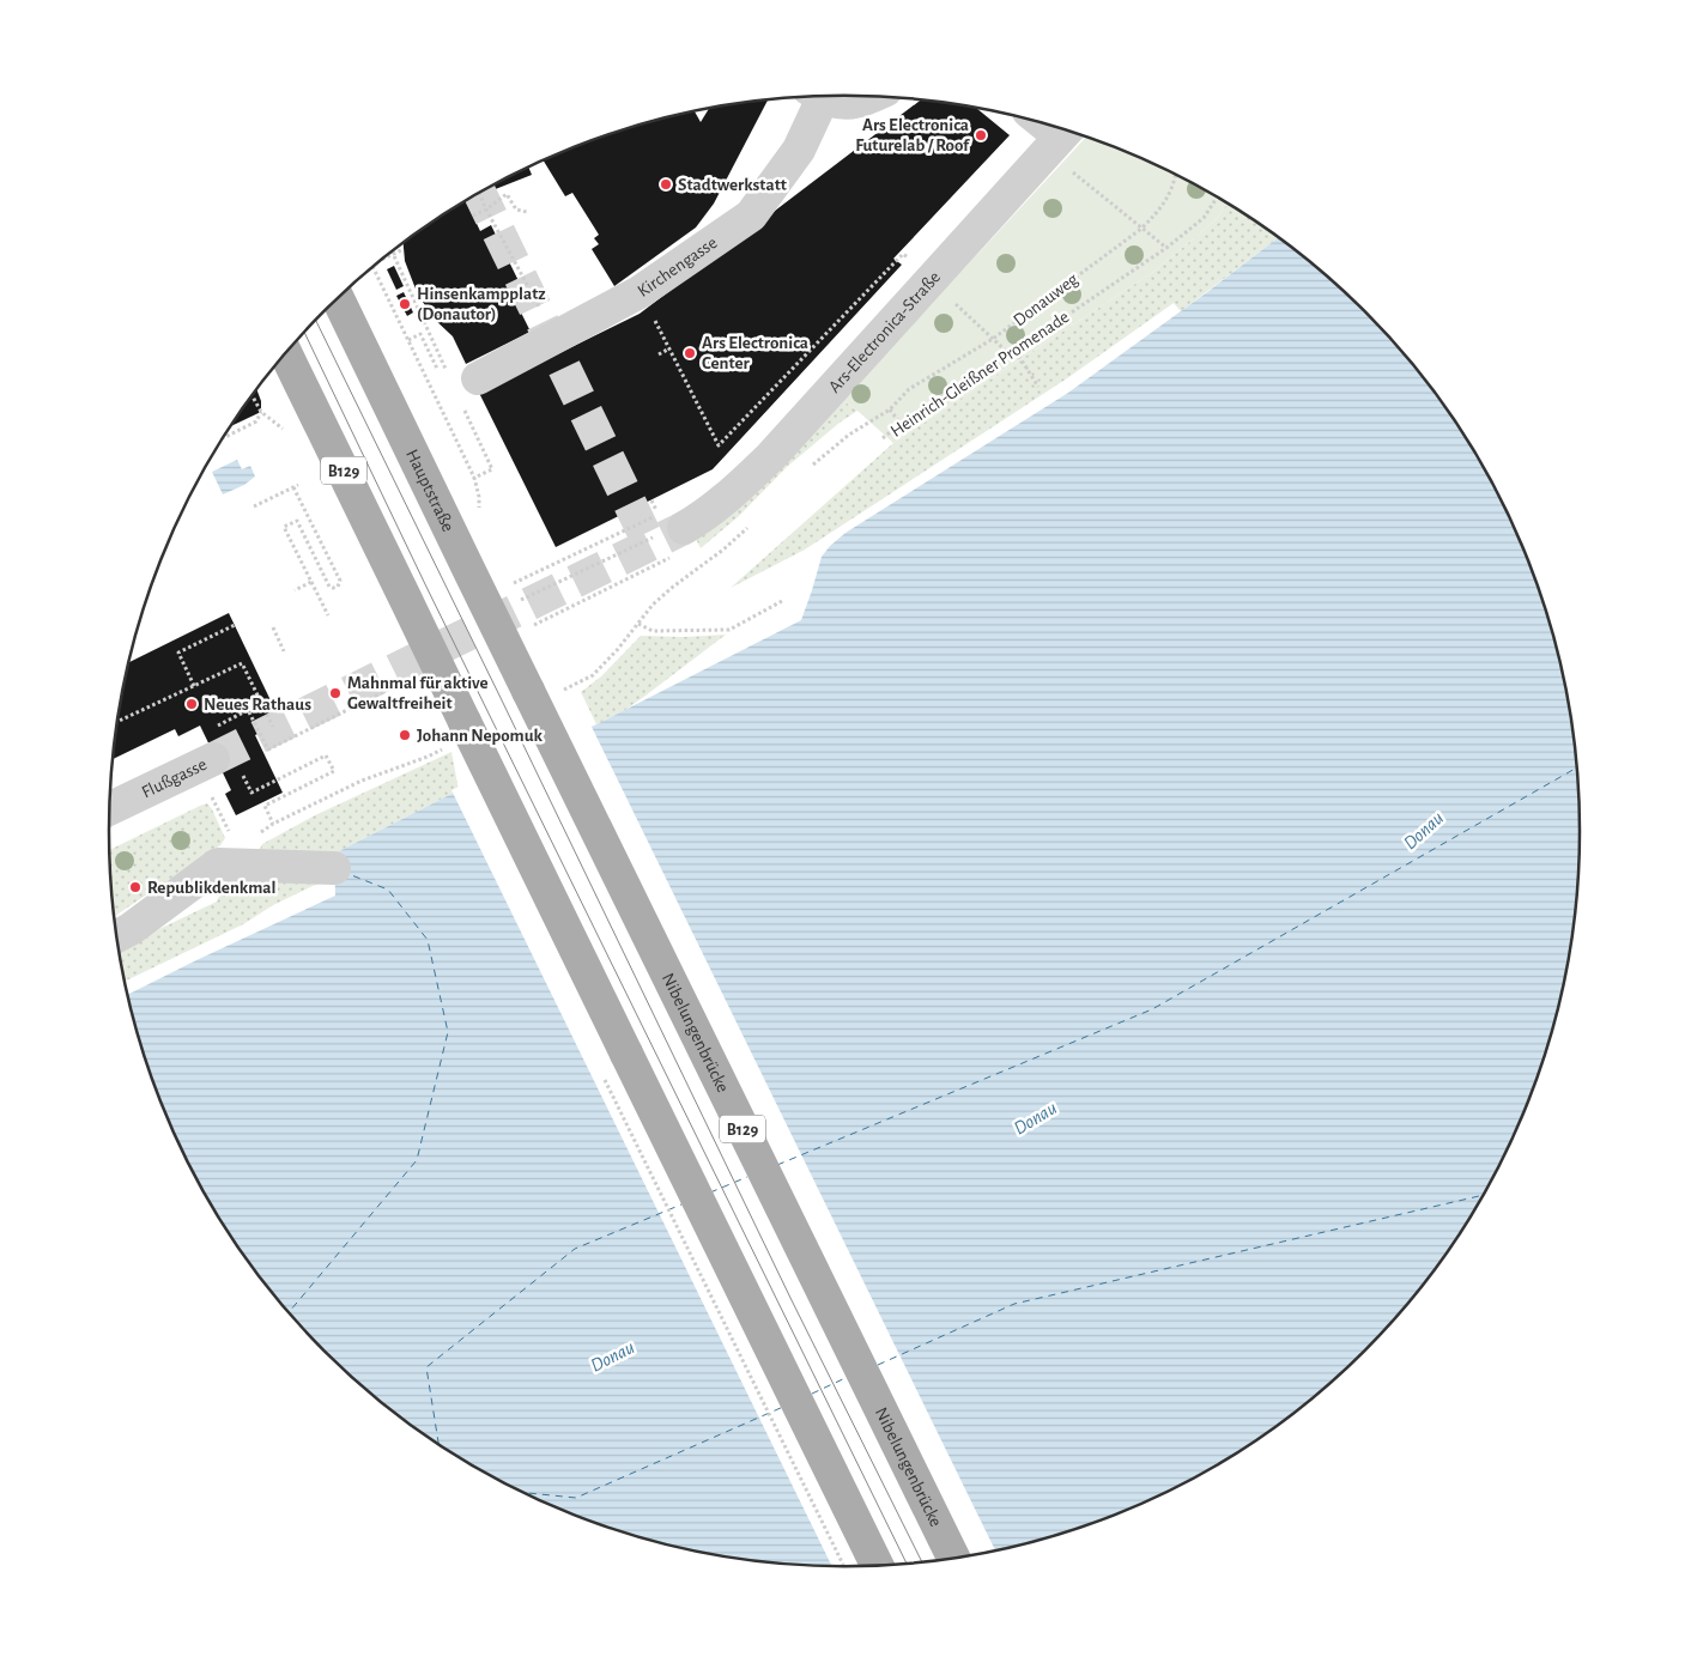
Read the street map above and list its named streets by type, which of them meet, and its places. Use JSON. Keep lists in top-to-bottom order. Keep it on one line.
{"streets":{"main road":["B129","Hauptstraße","Nibelungenbrücke"],"street":["Kirchengasse","Ars-Electronica-Straße","Flußgasse"],"path":["Donauweg","Heinrich-Gleißner Promenade"]},"crossings":[["Donauweg","Heinrich-Gleißner Promenade"],["Hauptstraße","Nibelungenbrücke"]],"water":["Donau"],"places":["Ars Electronica Futurelab / Roof","Stadtwerkstatt","Hinsenkampplatz (Donautor)","Ars Electronica Center","Mahnmal für aktive Gewaltfreiheit","Neues Rathaus","Johann Nepomuk","Republikdenkmal"]}
